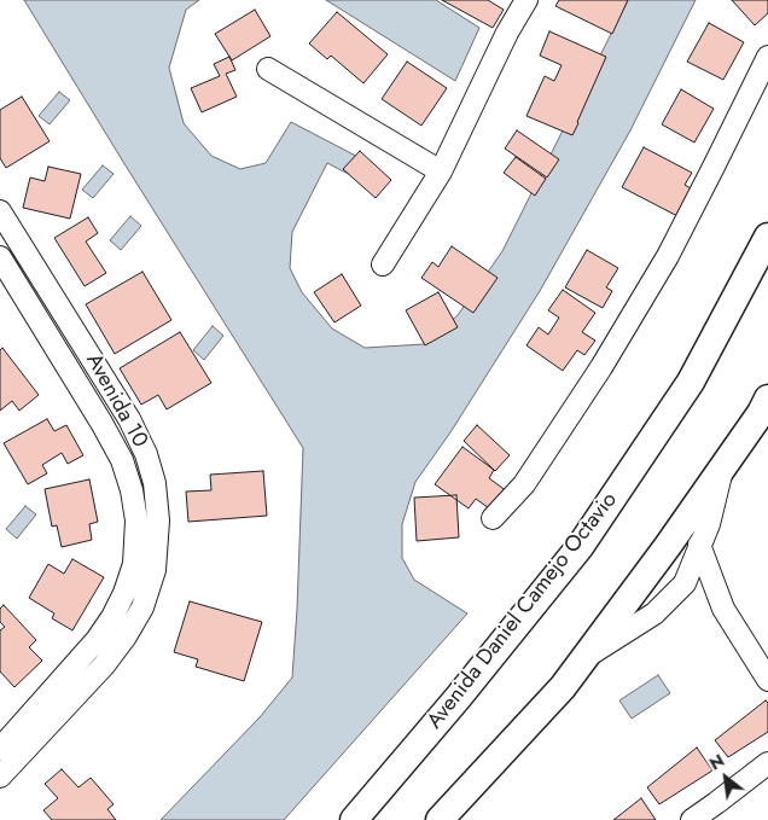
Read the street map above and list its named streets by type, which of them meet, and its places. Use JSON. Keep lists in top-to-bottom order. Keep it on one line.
{"streets":{"main road":["Avenida Daniel Camejo Octavio"],"street":["Avenida 10"]},"north":"top left"}
